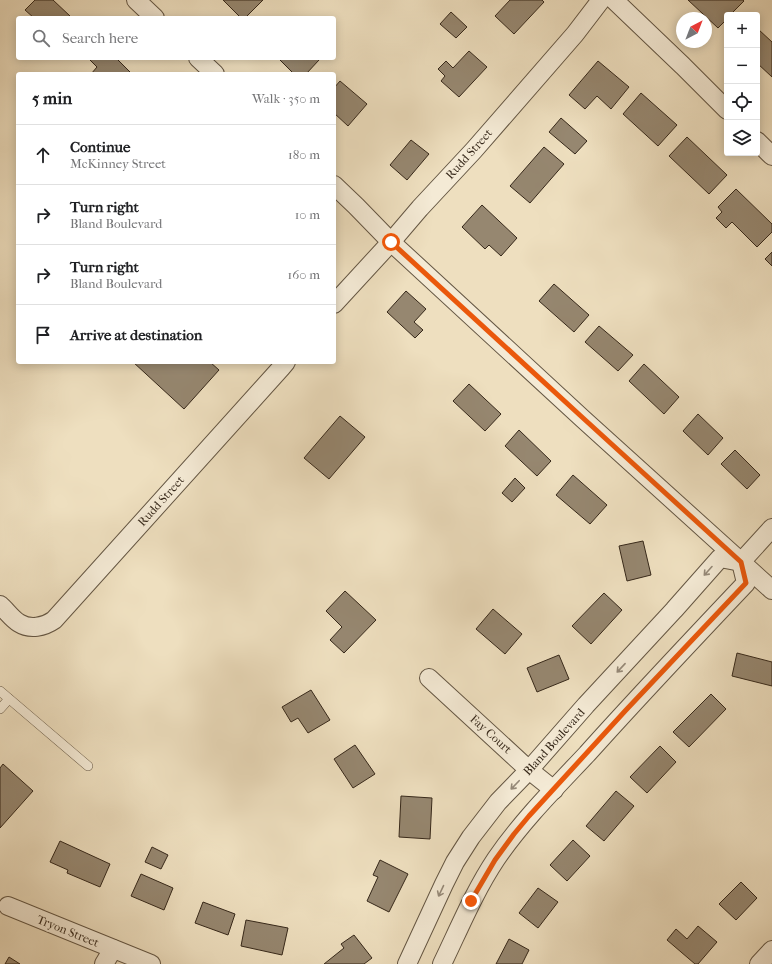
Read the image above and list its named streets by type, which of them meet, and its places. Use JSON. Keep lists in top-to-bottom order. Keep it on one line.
{"streets":{"street":["Rudd Street","Fay Court","Bland Boulevard","Tryon Street"]},"crossings":[["Fay Court","Bland Boulevard"]],"north":"top right","page":{"map_buttons":["+","−"],"search":"Search here","heading":["5 min","Walk · 350 m"],"list":[["Continue","McKinney Street","180 m"],["Turn right","Bland Boulevard","10 m"],["Turn right","Bland Boulevard","160 m"],"Arrive at destination"]}}
